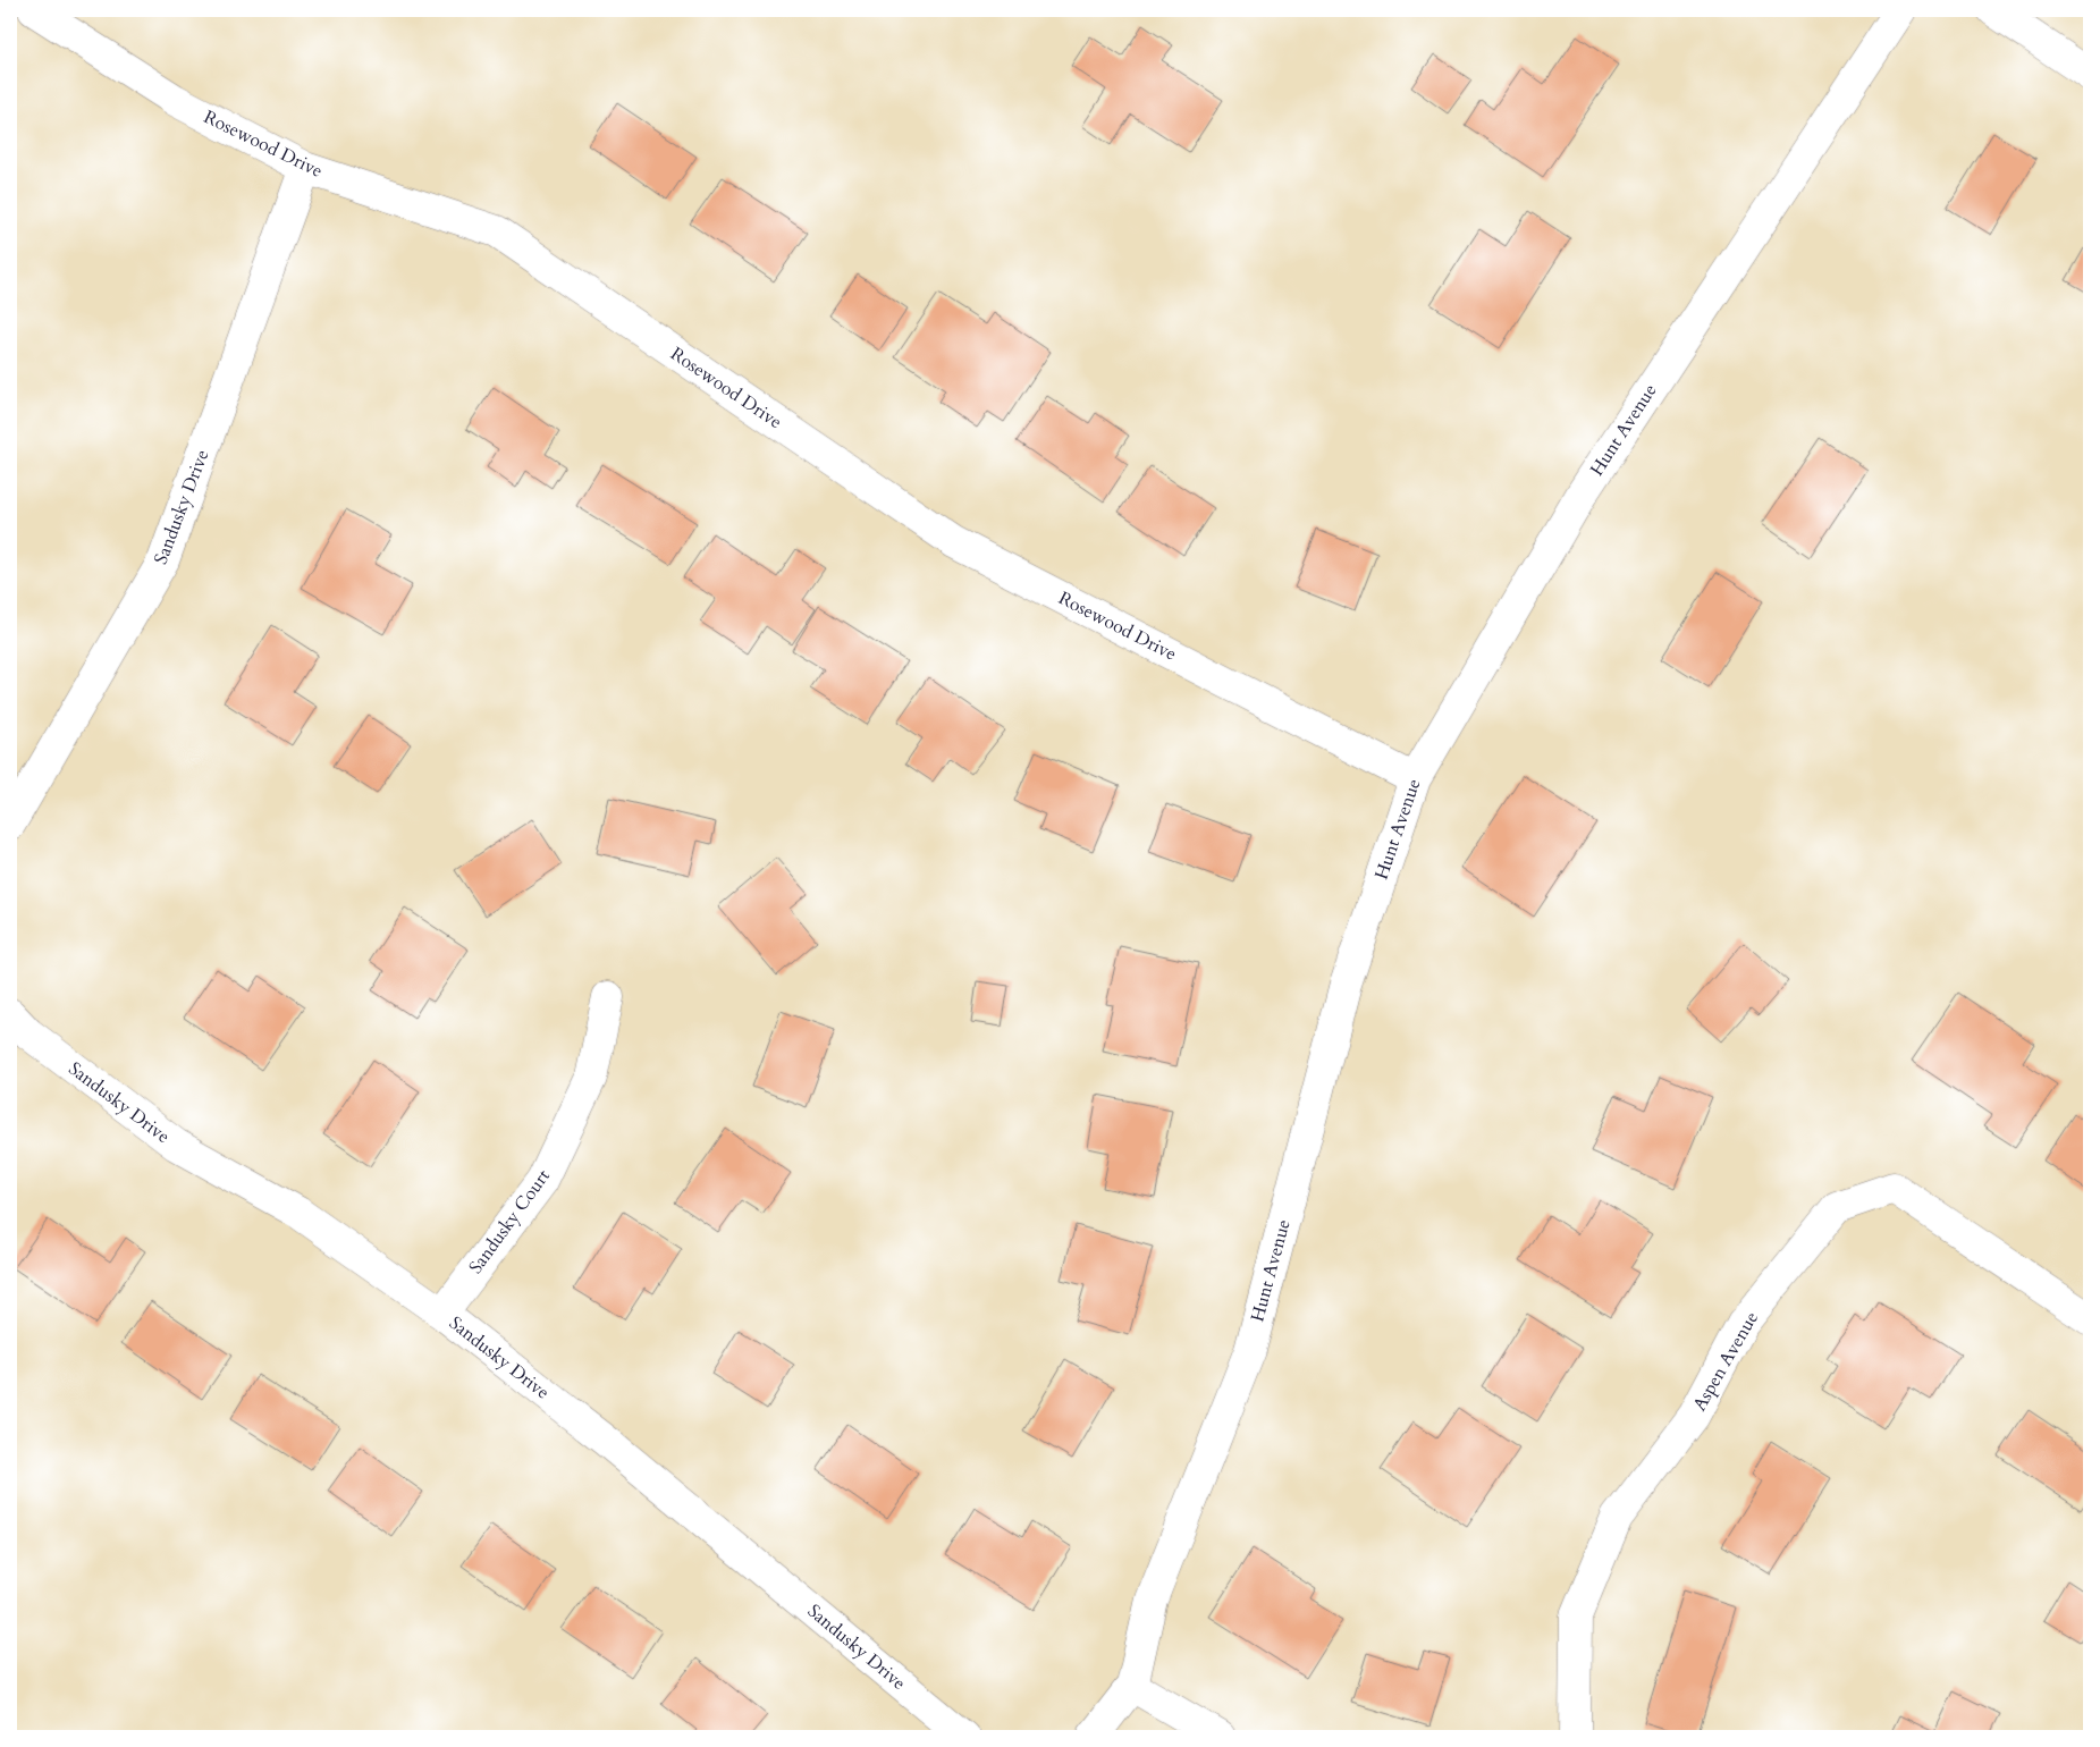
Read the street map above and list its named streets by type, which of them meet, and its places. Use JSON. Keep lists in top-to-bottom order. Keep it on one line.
{"streets":{"street":["Rosewood Drive","Hunt Avenue","Sandusky Drive","Sandusky Court","Aspen Avenue"]},"crossings":[["Rosewood Drive","Hunt Avenue"],["Rosewood Drive","Sandusky Drive"],["Sandusky Drive","Sandusky Court"]]}
